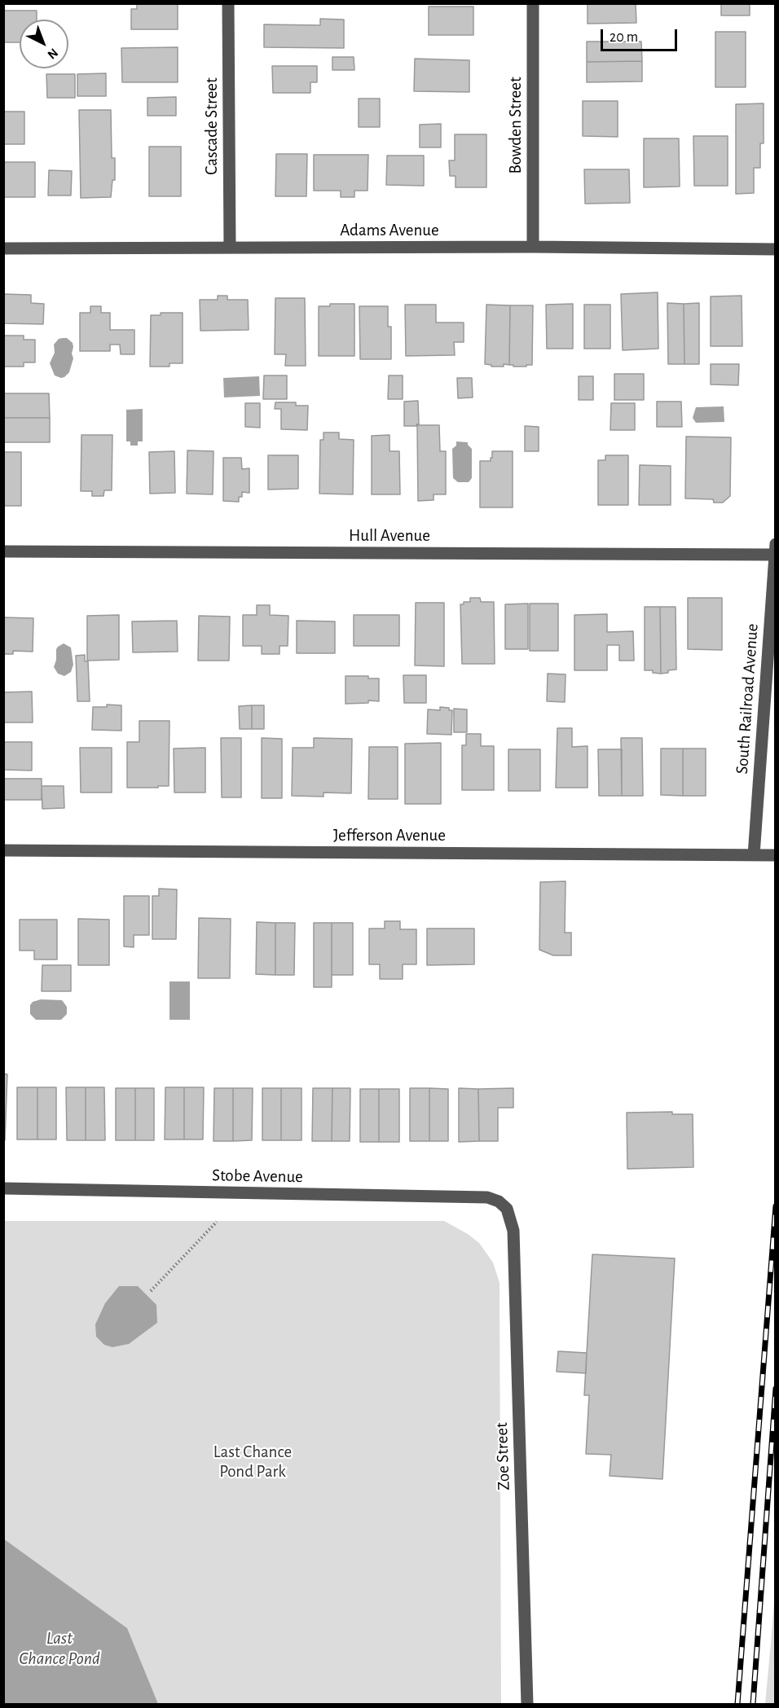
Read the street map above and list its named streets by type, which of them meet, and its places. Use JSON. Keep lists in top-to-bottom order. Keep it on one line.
{"streets":{"street":["Bowden Street","Cascade Street","Adams Avenue","Hull Avenue","South Railroad Avenue","Jefferson Avenue","Stobe Avenue","Zoe Street"]},"crossings":[["Bowden Street","Adams Avenue"],["Cascade Street","Adams Avenue"],["Hull Avenue","South Railroad Avenue"],["South Railroad Avenue","Jefferson Avenue"],["Stobe Avenue","Zoe Street"]],"water":["Last Chance Pond"],"parks":["Last Chance Pond Park"],"scale_bar":"20 m","north":"bottom right"}
